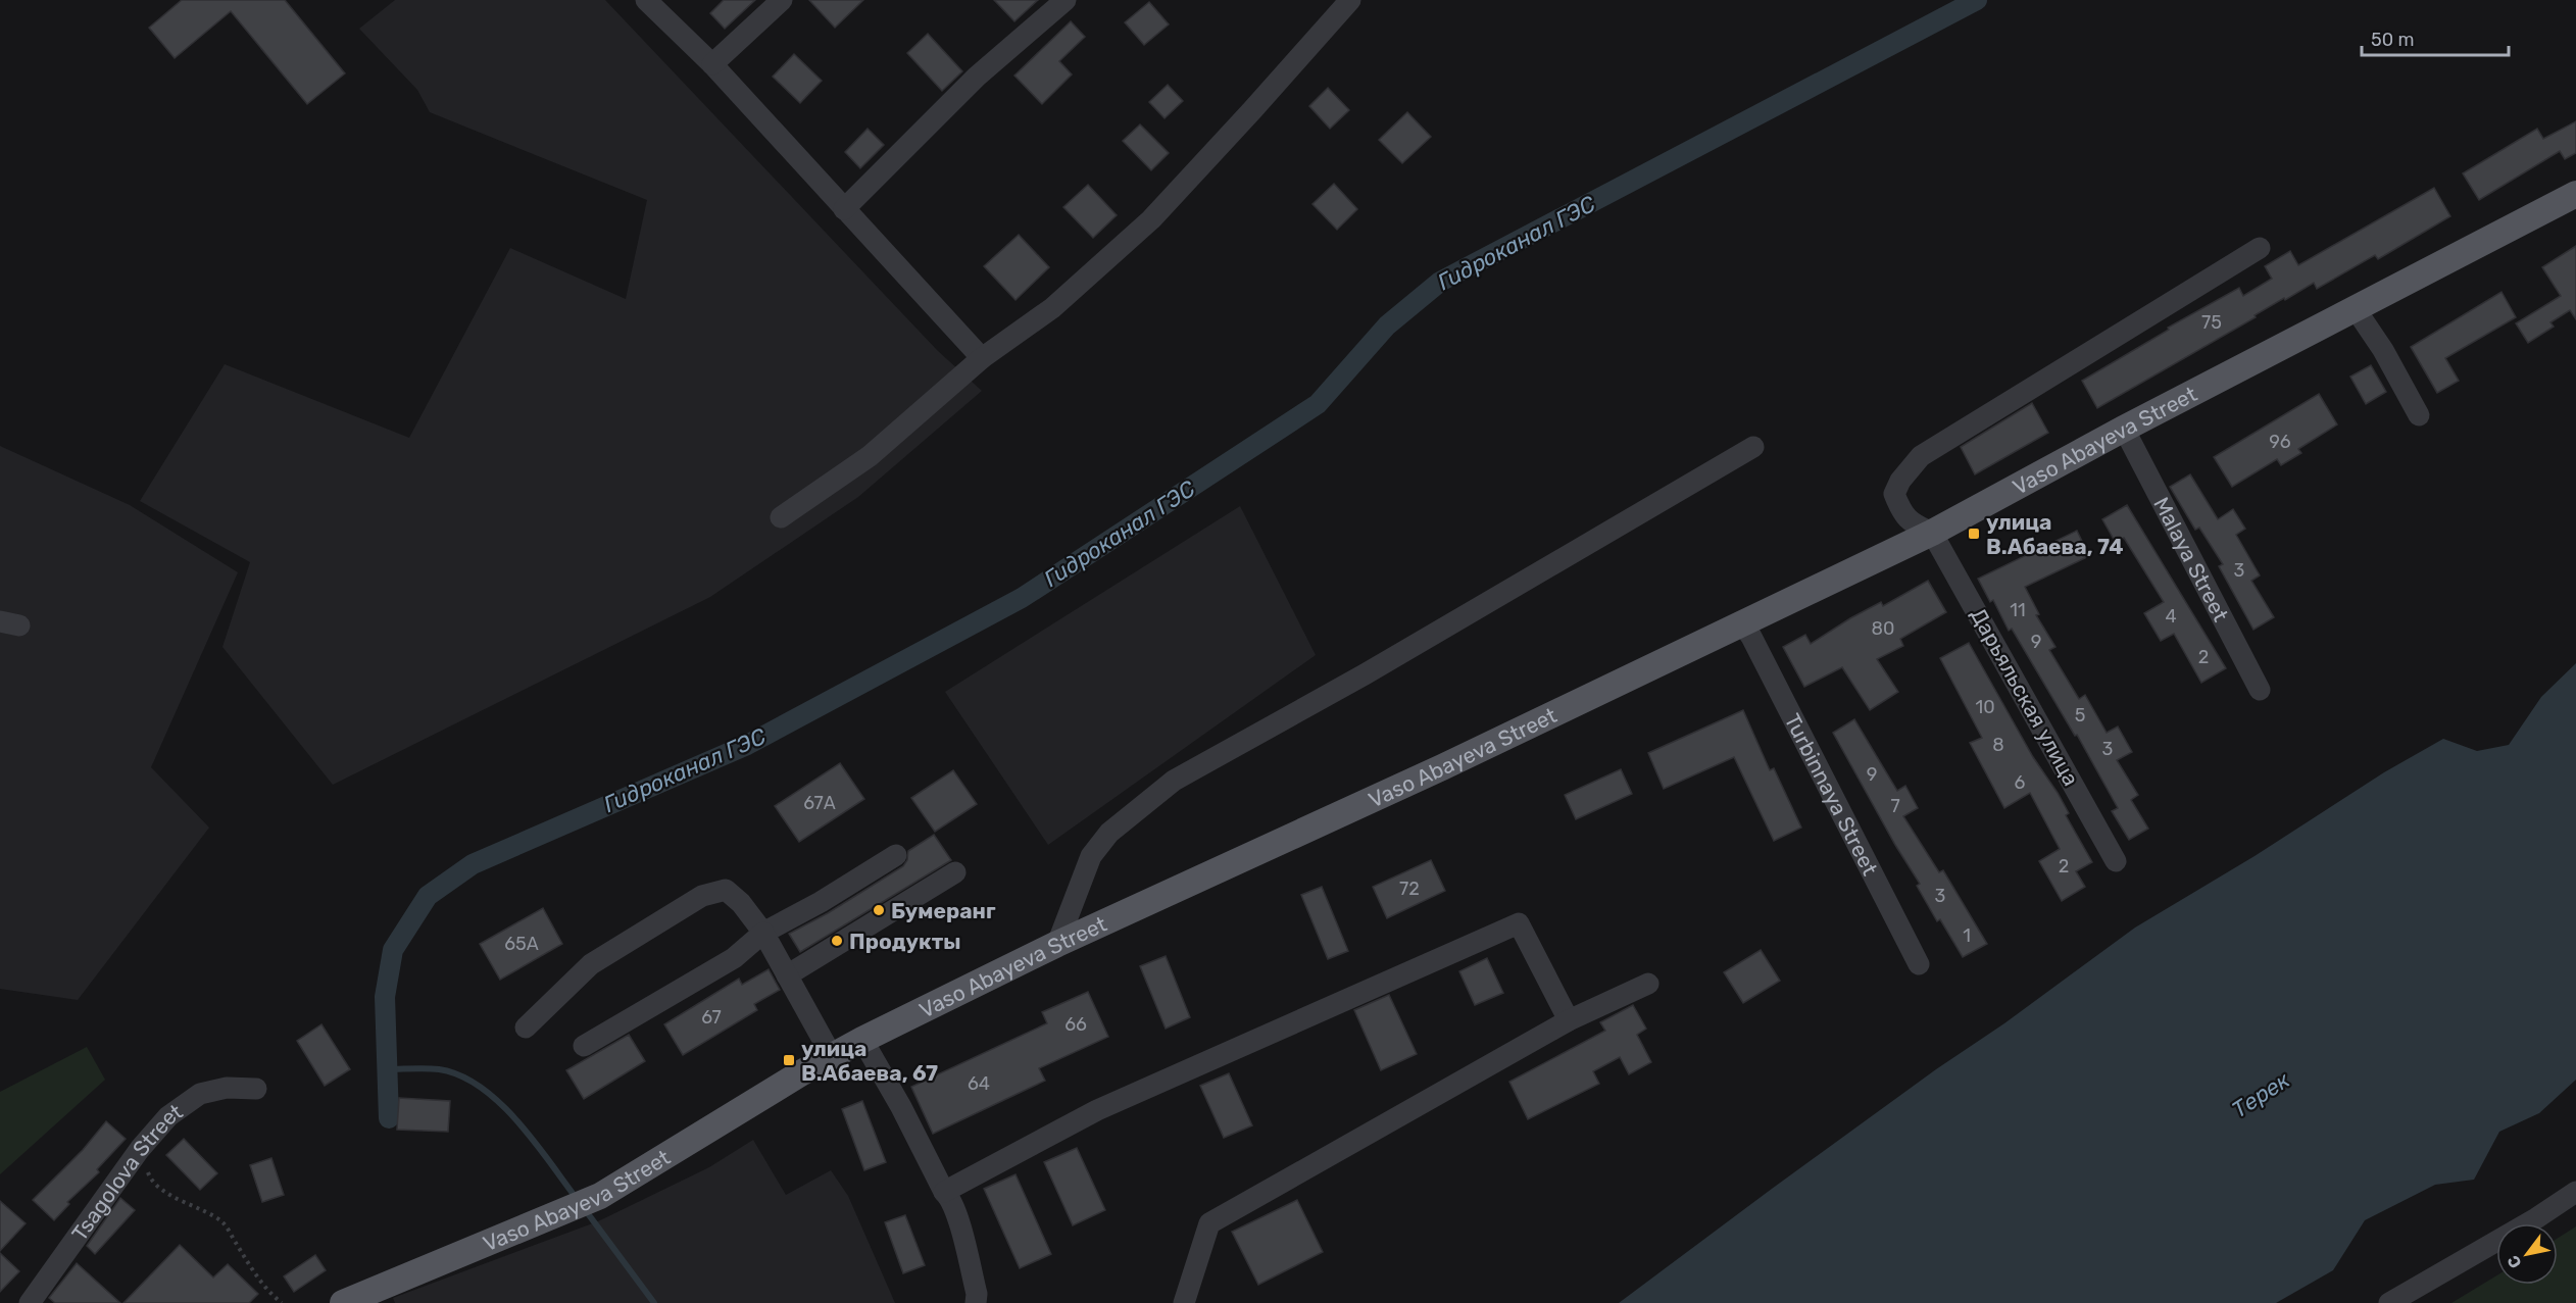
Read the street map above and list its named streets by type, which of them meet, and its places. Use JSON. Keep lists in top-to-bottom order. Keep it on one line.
{"streets":{"main road":["Vaso Abayeva Street"],"street":["Malaya Street","Дарьяльская улица","Turbinnaya Street","Tsagolova Street"]},"crossings":[["Vaso Abayeva Street","Malaya Street"],["Vaso Abayeva Street","Дарьяльская улица"],["Vaso Abayeva Street","Turbinnaya Street"]],"water":["Гидроканал ГЭС","Терек"],"places":{"transit":["улица В.Абаева, 74","улица В.Абаева, 67"],"other":["Бумеранг","Продукты"]},"house_numbers":["75","96","3","11","4","80","9","2","10","5","8","3","9","6","67А","7","2","72","3","1","65А","67","66","64"],"scale_bar":"50 m","north":"bottom left"}
